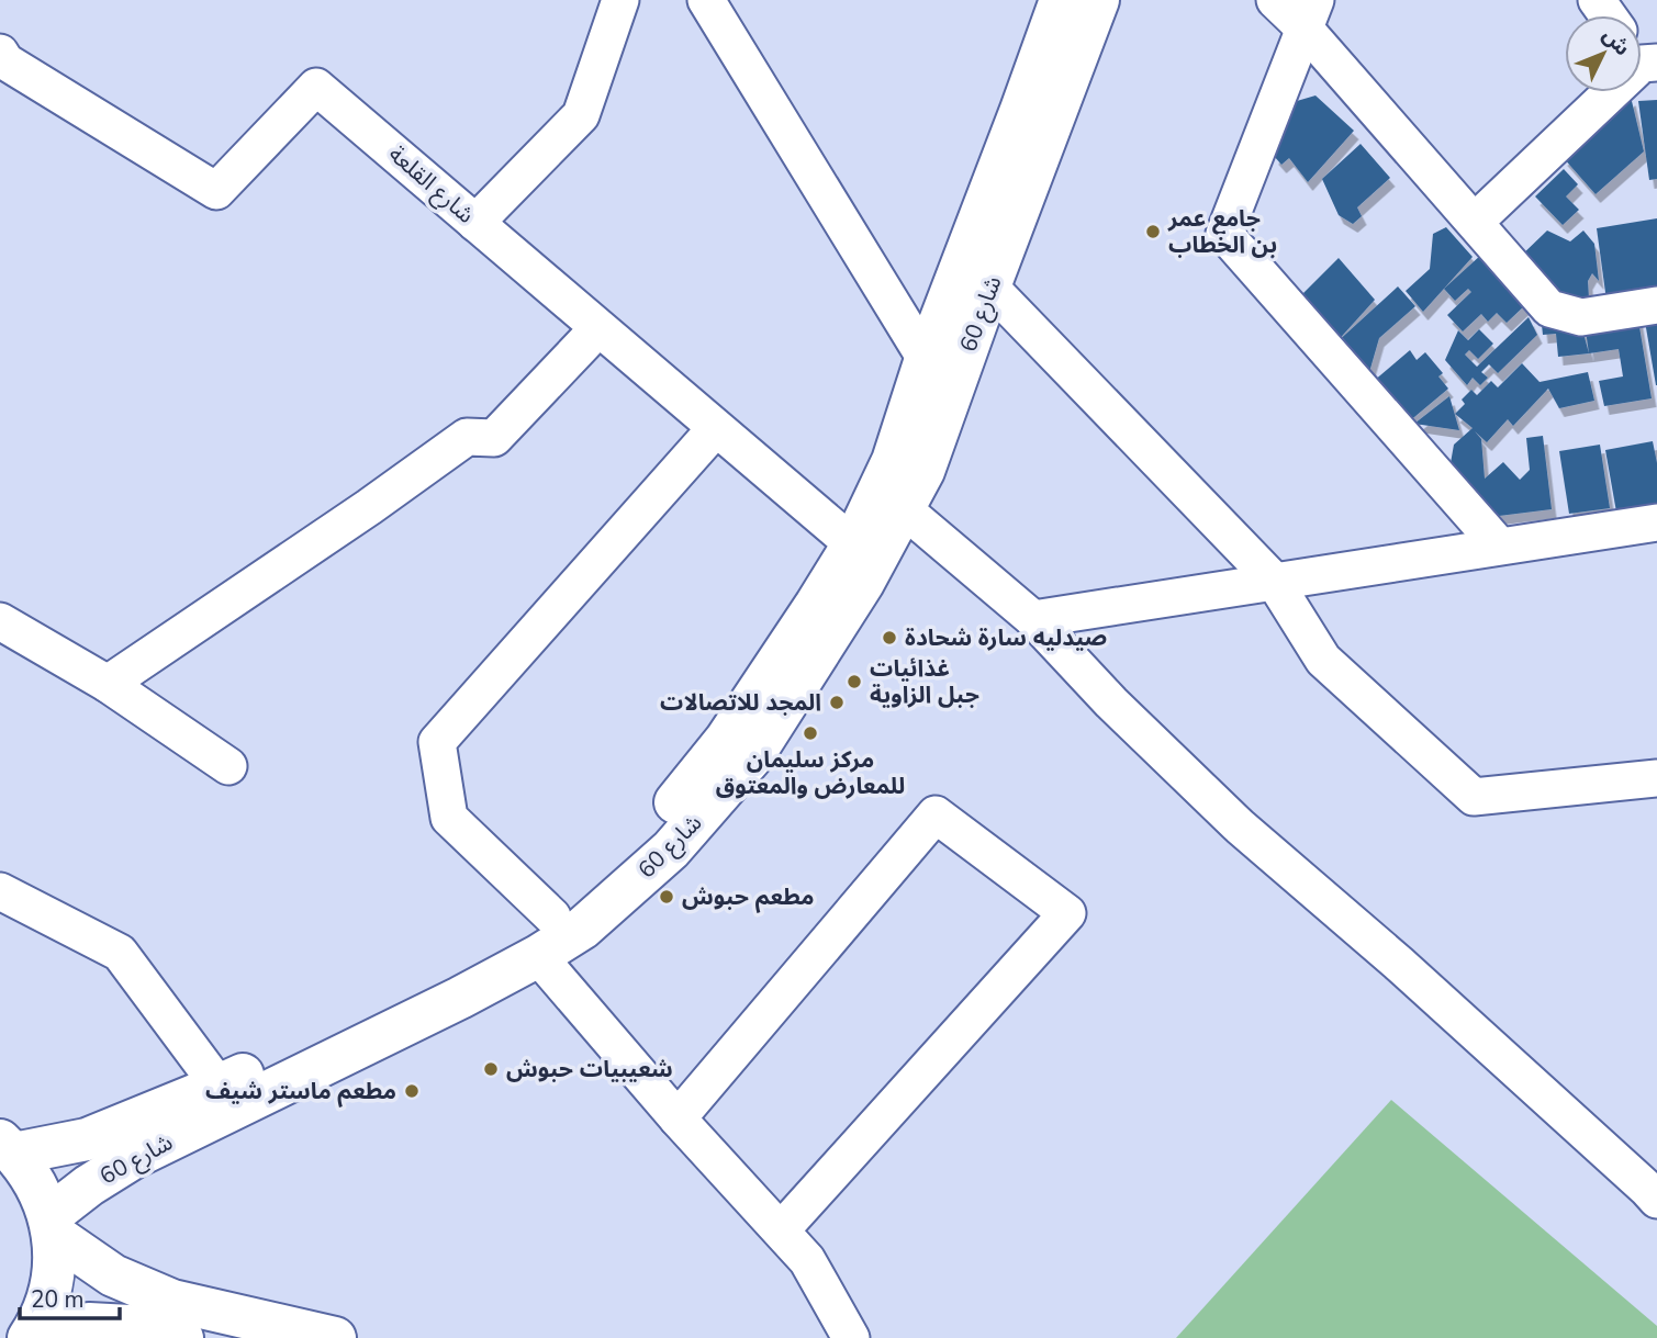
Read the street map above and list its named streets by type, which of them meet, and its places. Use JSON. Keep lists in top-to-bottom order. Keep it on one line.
{"streets":{"main road":["شارع 60"],"street":["شارع القلعة"]},"crossings":[["شارع القلعة","شارع 60"]],"places":["جامع عمر بن الخطاب","صيدليه سارة شحادة","غذائيات جبل الزاوية","المجد للاتصالات","مركز سليمان للمعارض والمعتوق","مطعم حبوش","شعيبيات حبوش","مطعم ماستر شيف"],"scale_bar":"20 m","north":"top right"}
